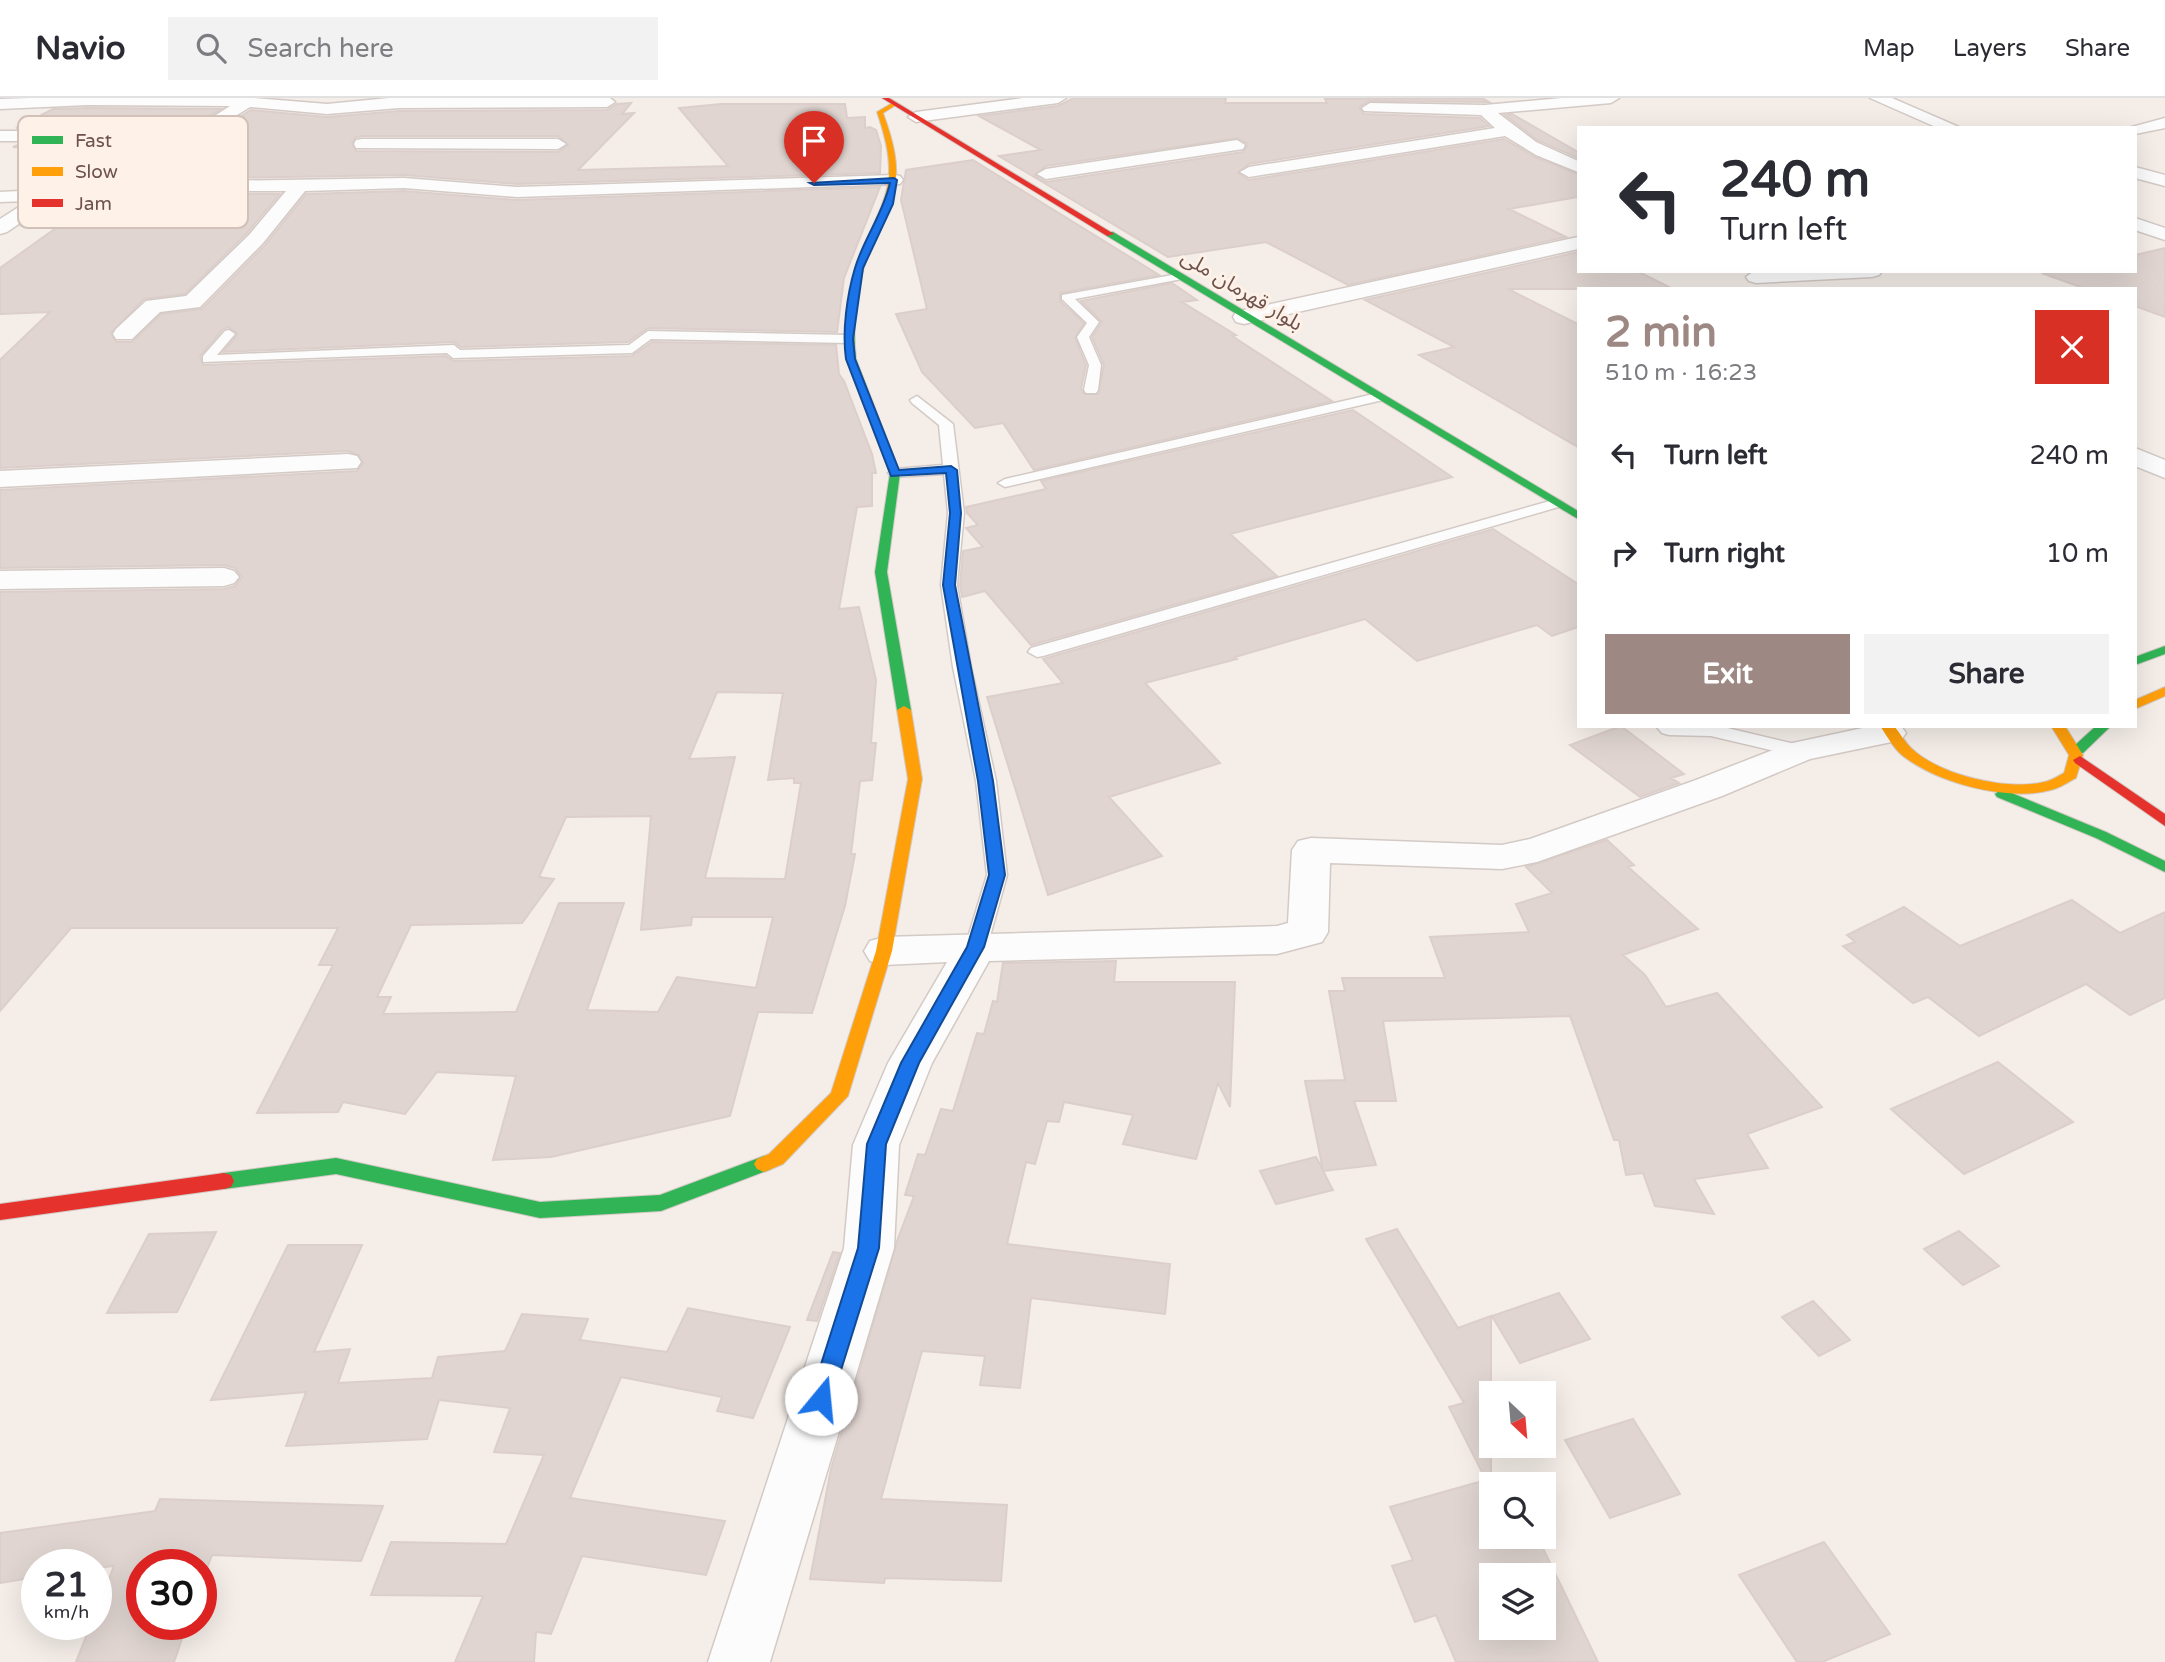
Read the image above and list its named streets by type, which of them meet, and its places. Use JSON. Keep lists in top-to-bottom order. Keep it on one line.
{"streets":{"main road":["بلوار قهرمان ملی"]},"legend":["Fast","Slow","Jam"],"north":"bottom right","page":{"header":"Navio","search":"Search here","nav":["Map","Layers","Share"],"turn":["240 m","Turn left"],"heading":["2 min","510 m · 16:23"],"list":[{"name":"Turn left","value":"240 m"},{"name":"Turn right","value":"10 m"}],"buttons":["Exit","Share"],"speed":"21 km/h","limit":"30"}}
